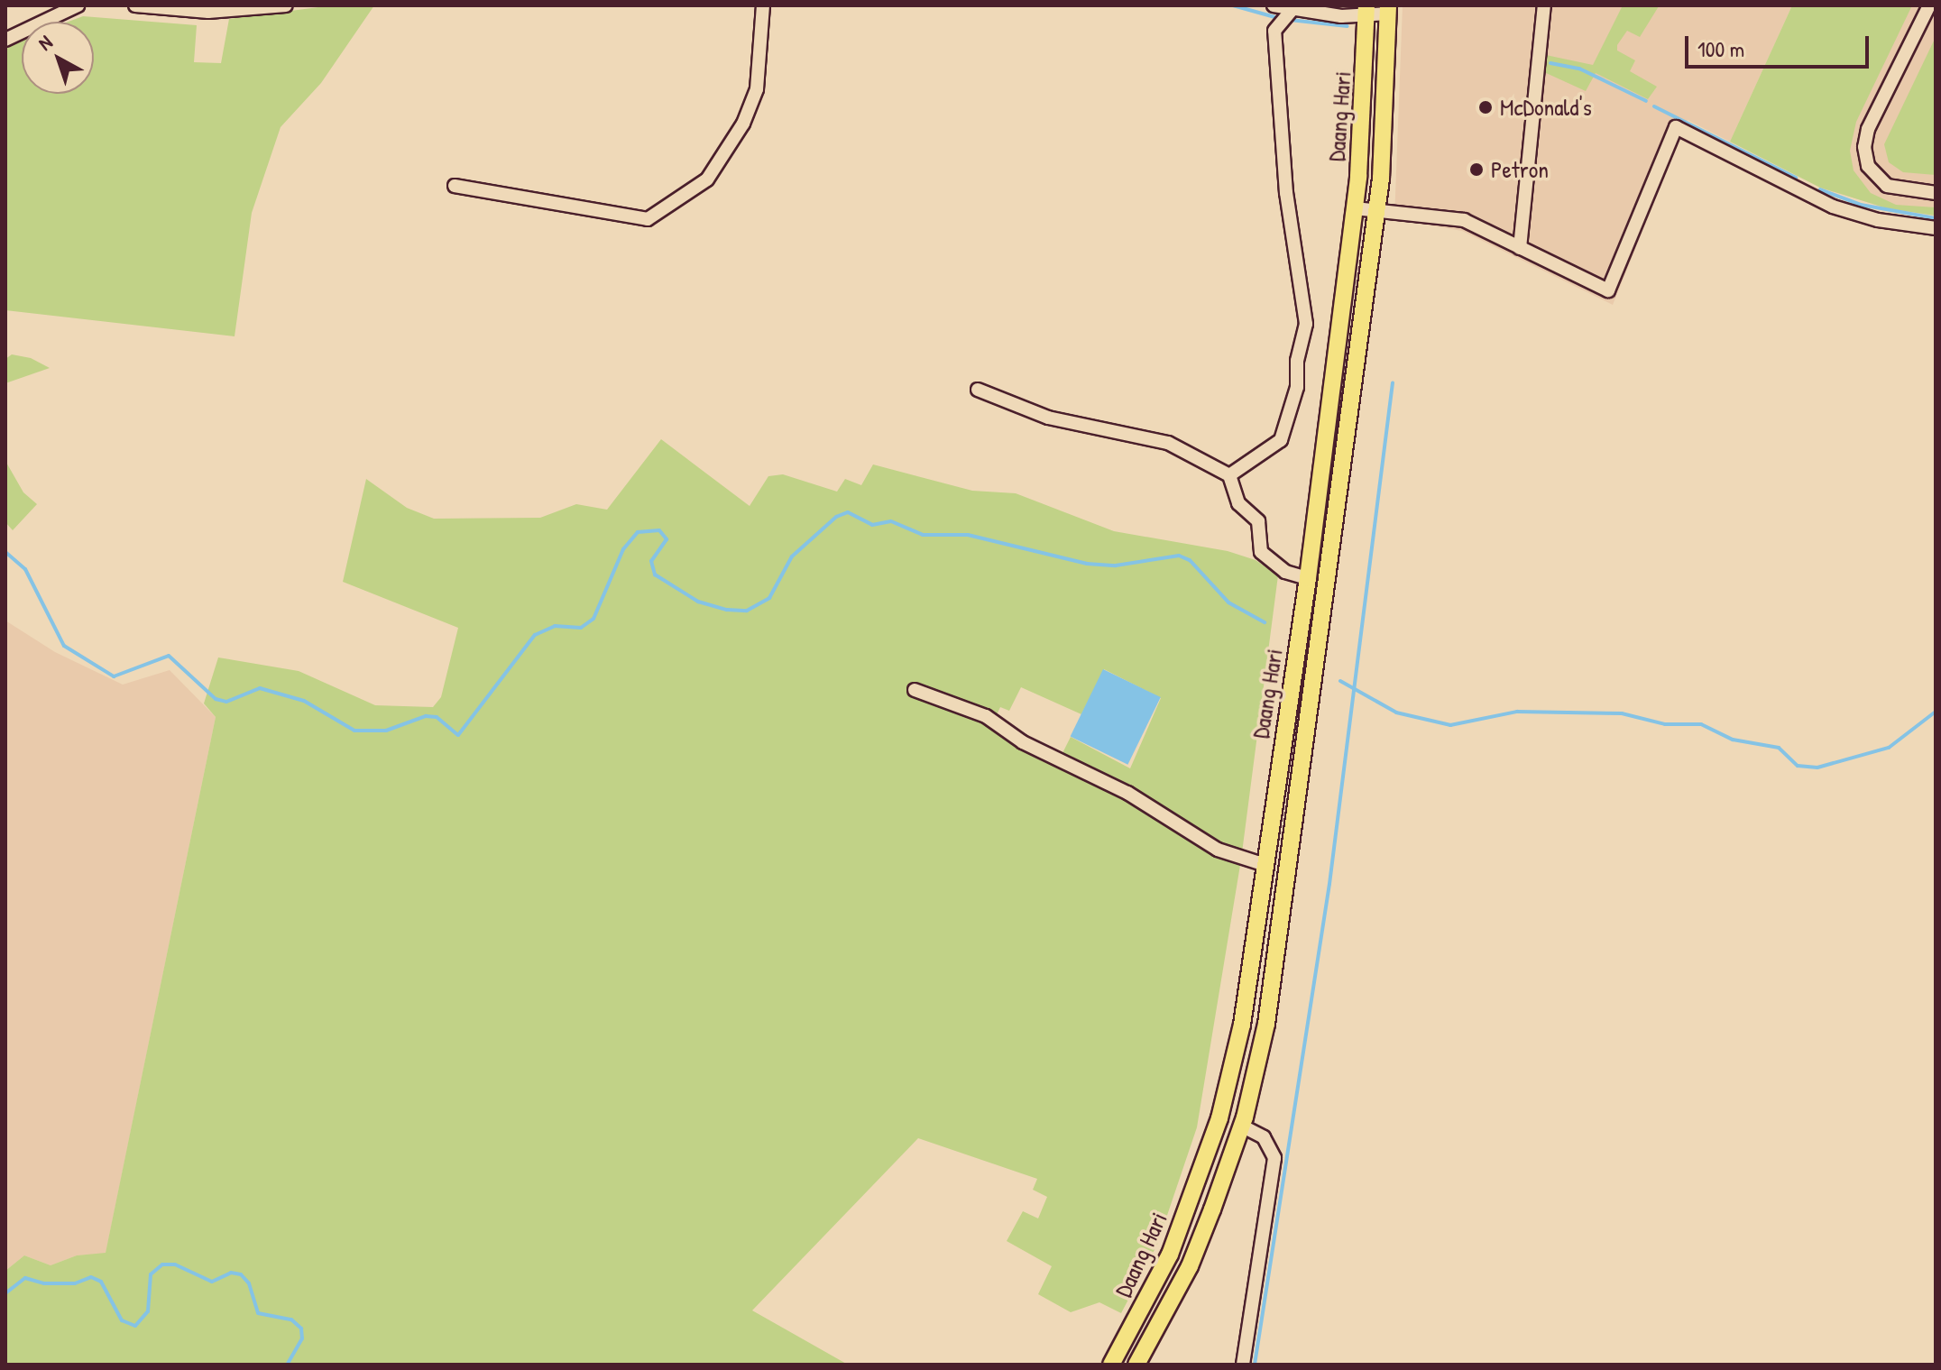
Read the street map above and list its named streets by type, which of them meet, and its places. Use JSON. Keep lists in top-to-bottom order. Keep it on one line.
{"streets":{"main road":["Daang Hari"]},"places":["McDonald's","Petron"],"scale_bar":"100 m","north":"top left"}
